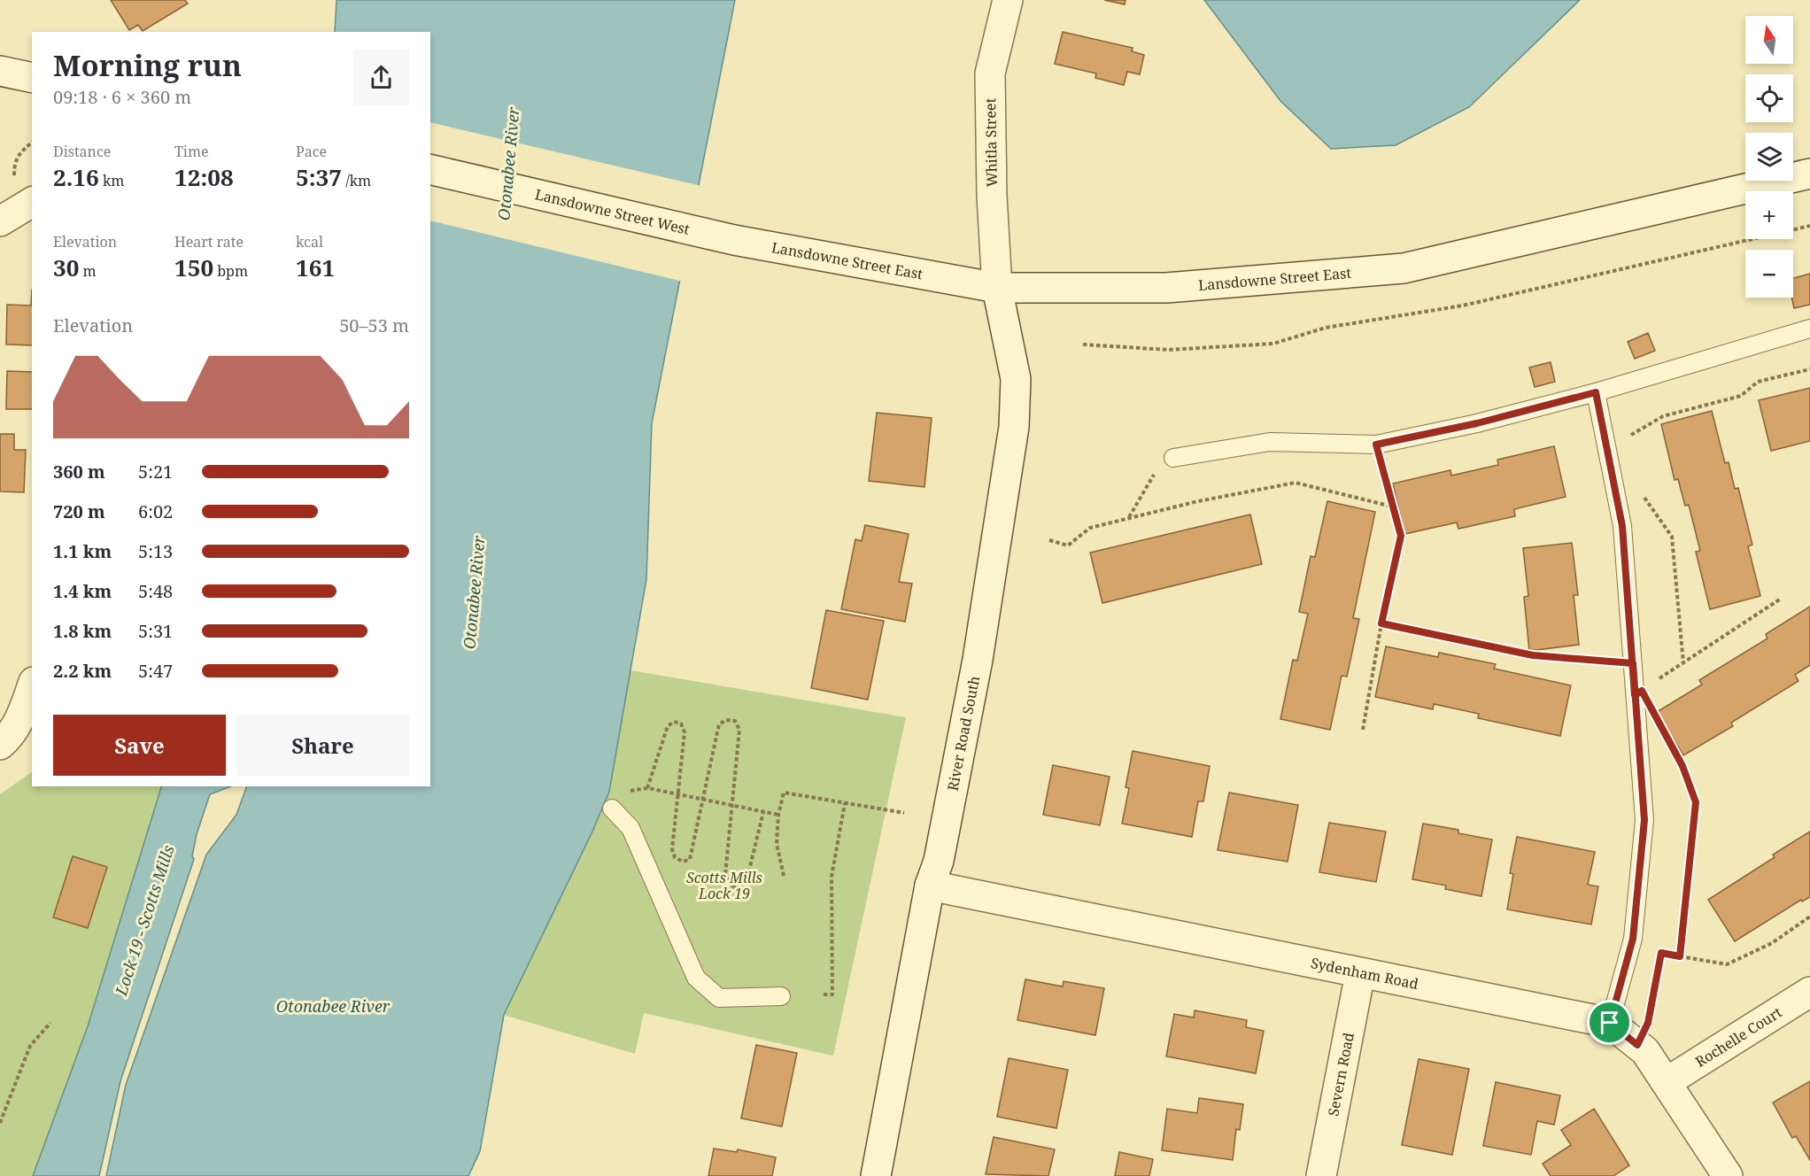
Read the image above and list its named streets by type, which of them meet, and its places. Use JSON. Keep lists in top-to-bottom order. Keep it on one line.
{"streets":{"street":["Whitla Street","Lansdowne Street West","Lansdowne Street East","River Road South","Sydenham Road","Rochelle Court","Severn Road"]},"crossings":[["Whitla Street","Lansdowne Street East"],["Whitla Street","River Road South"],["Lansdowne Street West","Lansdowne Street East"],["Lansdowne Street East","River Road South"],["River Road South","Sydenham Road"],["Sydenham Road","Rochelle Court"],["Sydenham Road","Severn Road"]],"water":["Otonabee River","Lock 19 - Scotts Mills"],"parks":["Scotts Mills Lock 19"],"north":"top","page":{"map_buttons":["+","−"],"heading":["Morning run","09:18 · 6 × 360 m"],"stats":[["Distance","2.16 km"],["Time","12:08"],["Pace","5:37 /km"],["Elevation","30 m"],["Heart rate","150 bpm"],["kcal","161"]],"chart":["Elevation","50–53 m"],"list":[{"name":"360 m","note":"5:21"},{"name":"720 m","note":"6:02"},{"name":"1.1 km","note":"5:13"},{"name":"1.4 km","note":"5:48"},{"name":"1.8 km","note":"5:31"},{"name":"2.2 km","note":"5:47"}],"buttons":["Save","Share"]}}
